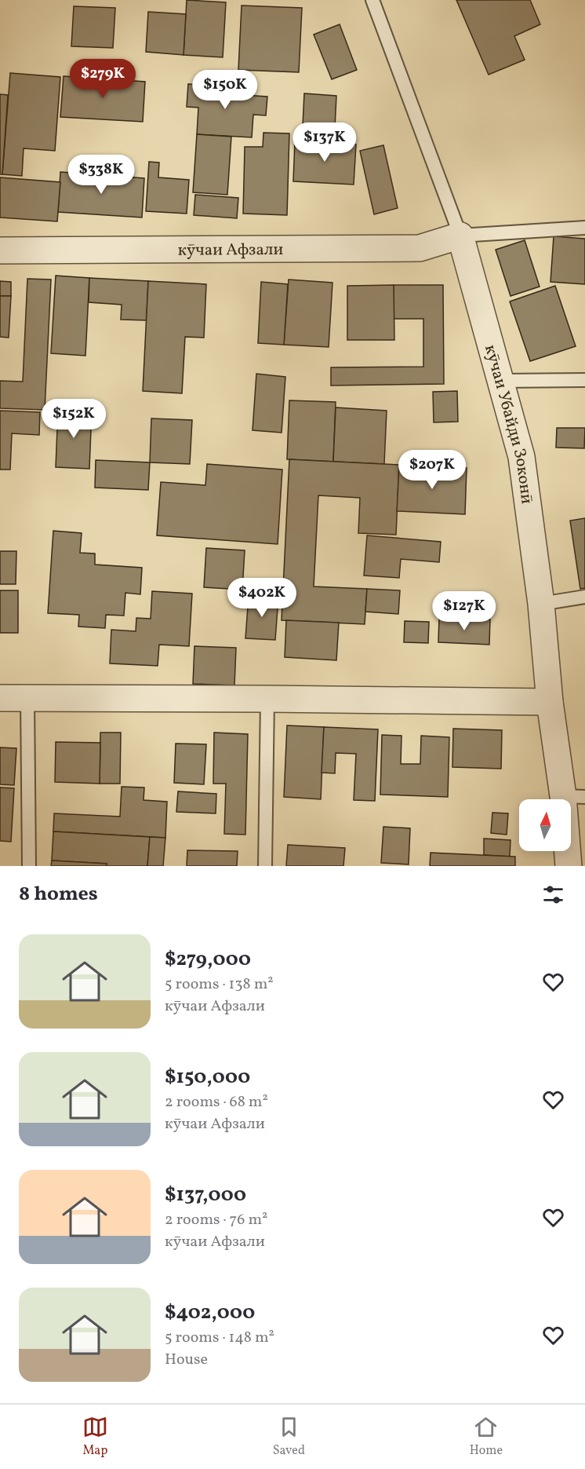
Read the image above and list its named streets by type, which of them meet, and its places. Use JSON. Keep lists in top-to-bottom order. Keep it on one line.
{"streets":{"street":["кӯчаи Афзали","кӯчаи Убайди Зоконӣ"]},"crossings":[["кӯчаи Афзали","кӯчаи Убайди Зоконӣ"]],"north":"top","page":{"price":["$279K","$150K","$137K","$338K","$152K","$207K","$402K","$127K"],"heading":"8 homes","list":[{"name":"$279,000","note":"5 rooms · 138 m² · кӯчаи Афзали"},{"name":"$150,000","note":"2 rooms · 68 m² · кӯчаи Афзали"},{"name":"$137,000","note":"2 rooms · 76 m² · кӯчаи Афзали"},{"name":"$402,000","note":"5 rooms · 148 m² · House"}],"tabs":["Map","Saved","Home"]}}
